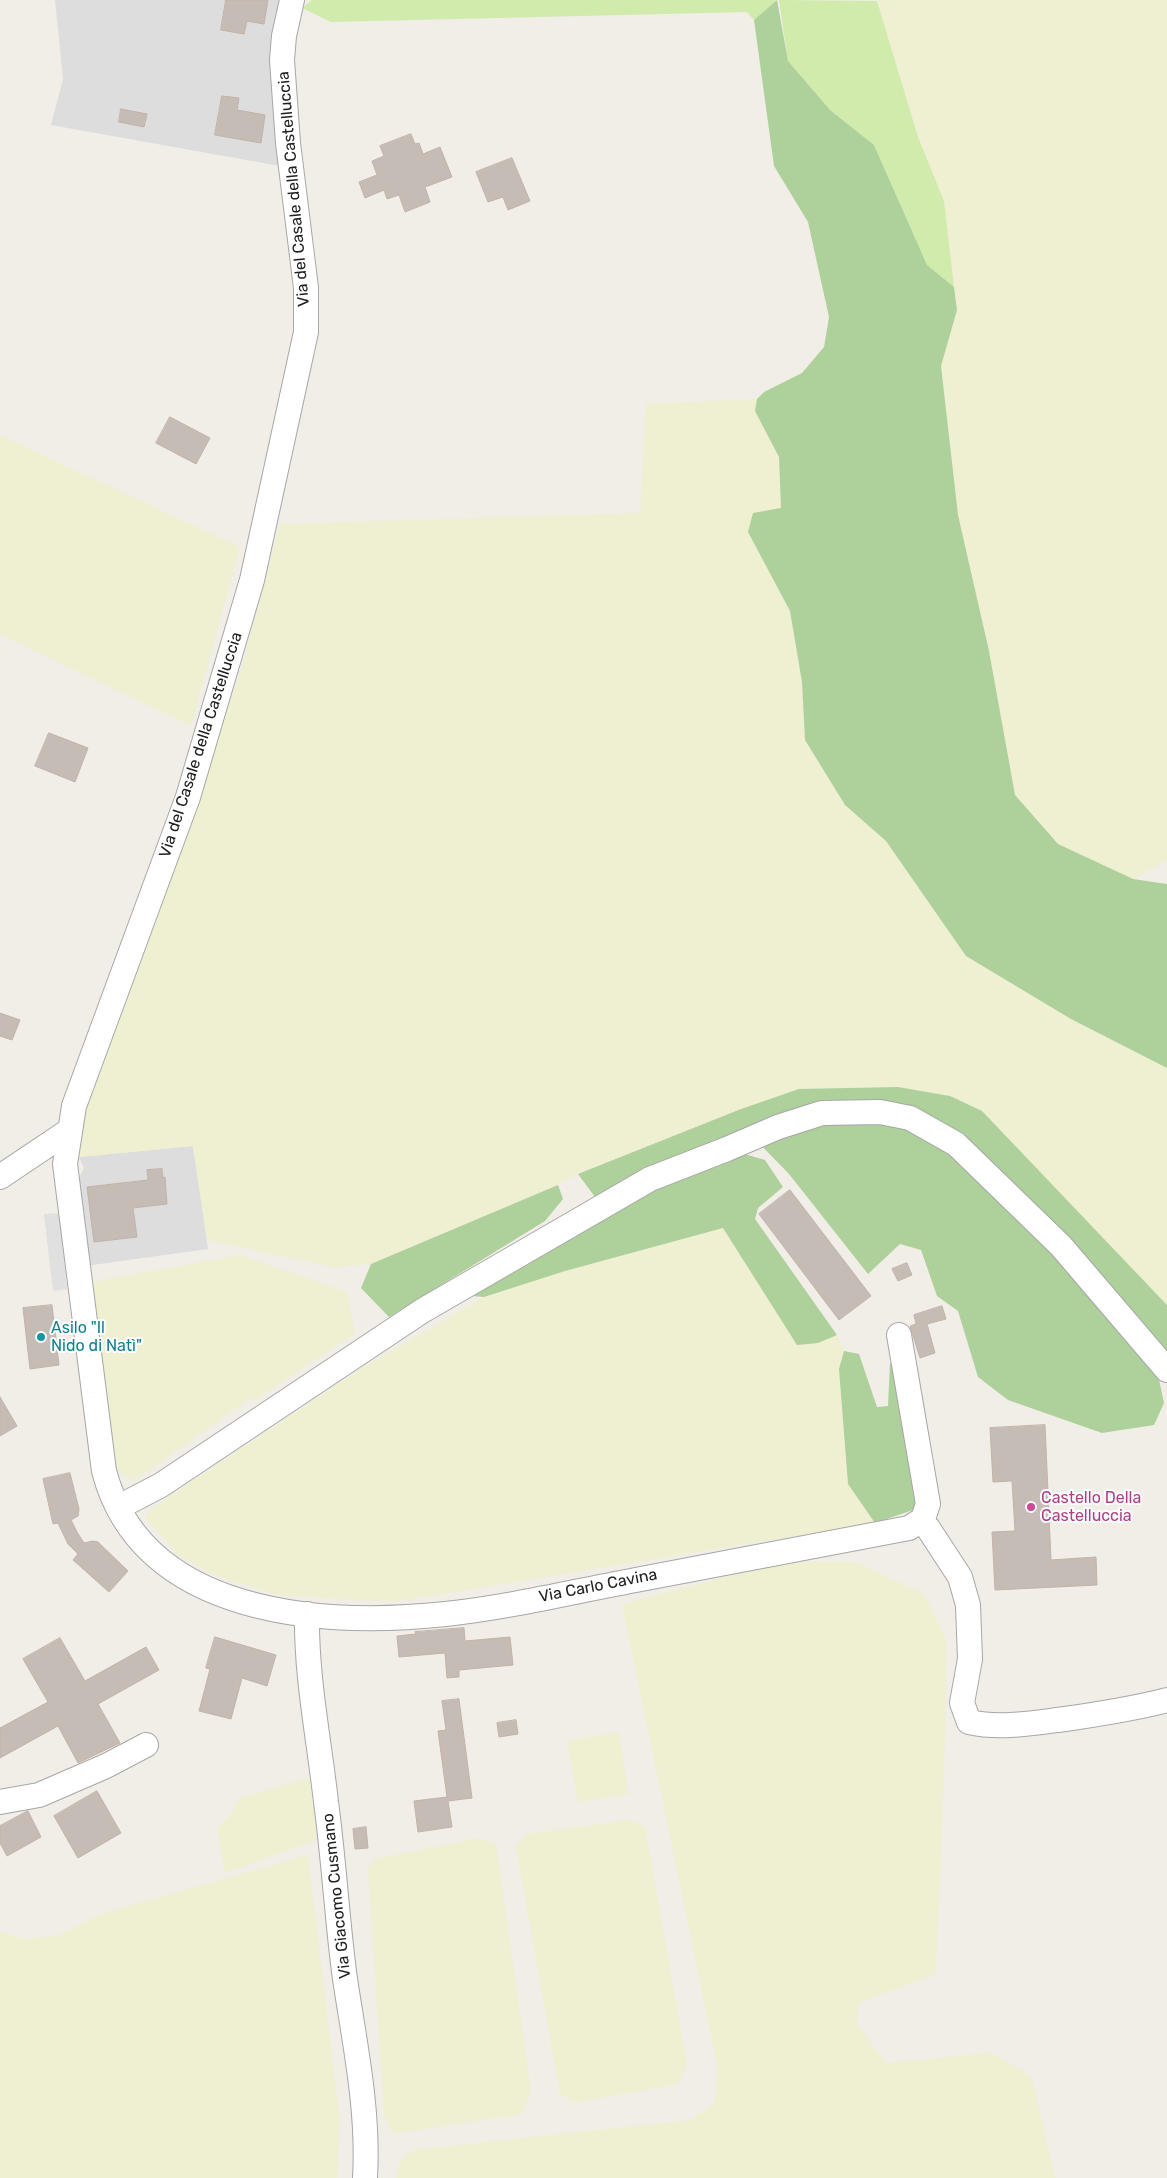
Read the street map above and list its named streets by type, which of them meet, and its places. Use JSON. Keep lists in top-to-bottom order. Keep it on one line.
{"streets":{"street":["Via del Casale della Castelluccia","Via Carlo Cavina","Via Giacomo Cusmano"]},"crossings":[["Via del Casale della Castelluccia","Via Carlo Cavina"],["Via Carlo Cavina","Via Giacomo Cusmano"]],"places":["Asilo \"Il Nido di Natì\"","Castello Della Castelluccia"]}
